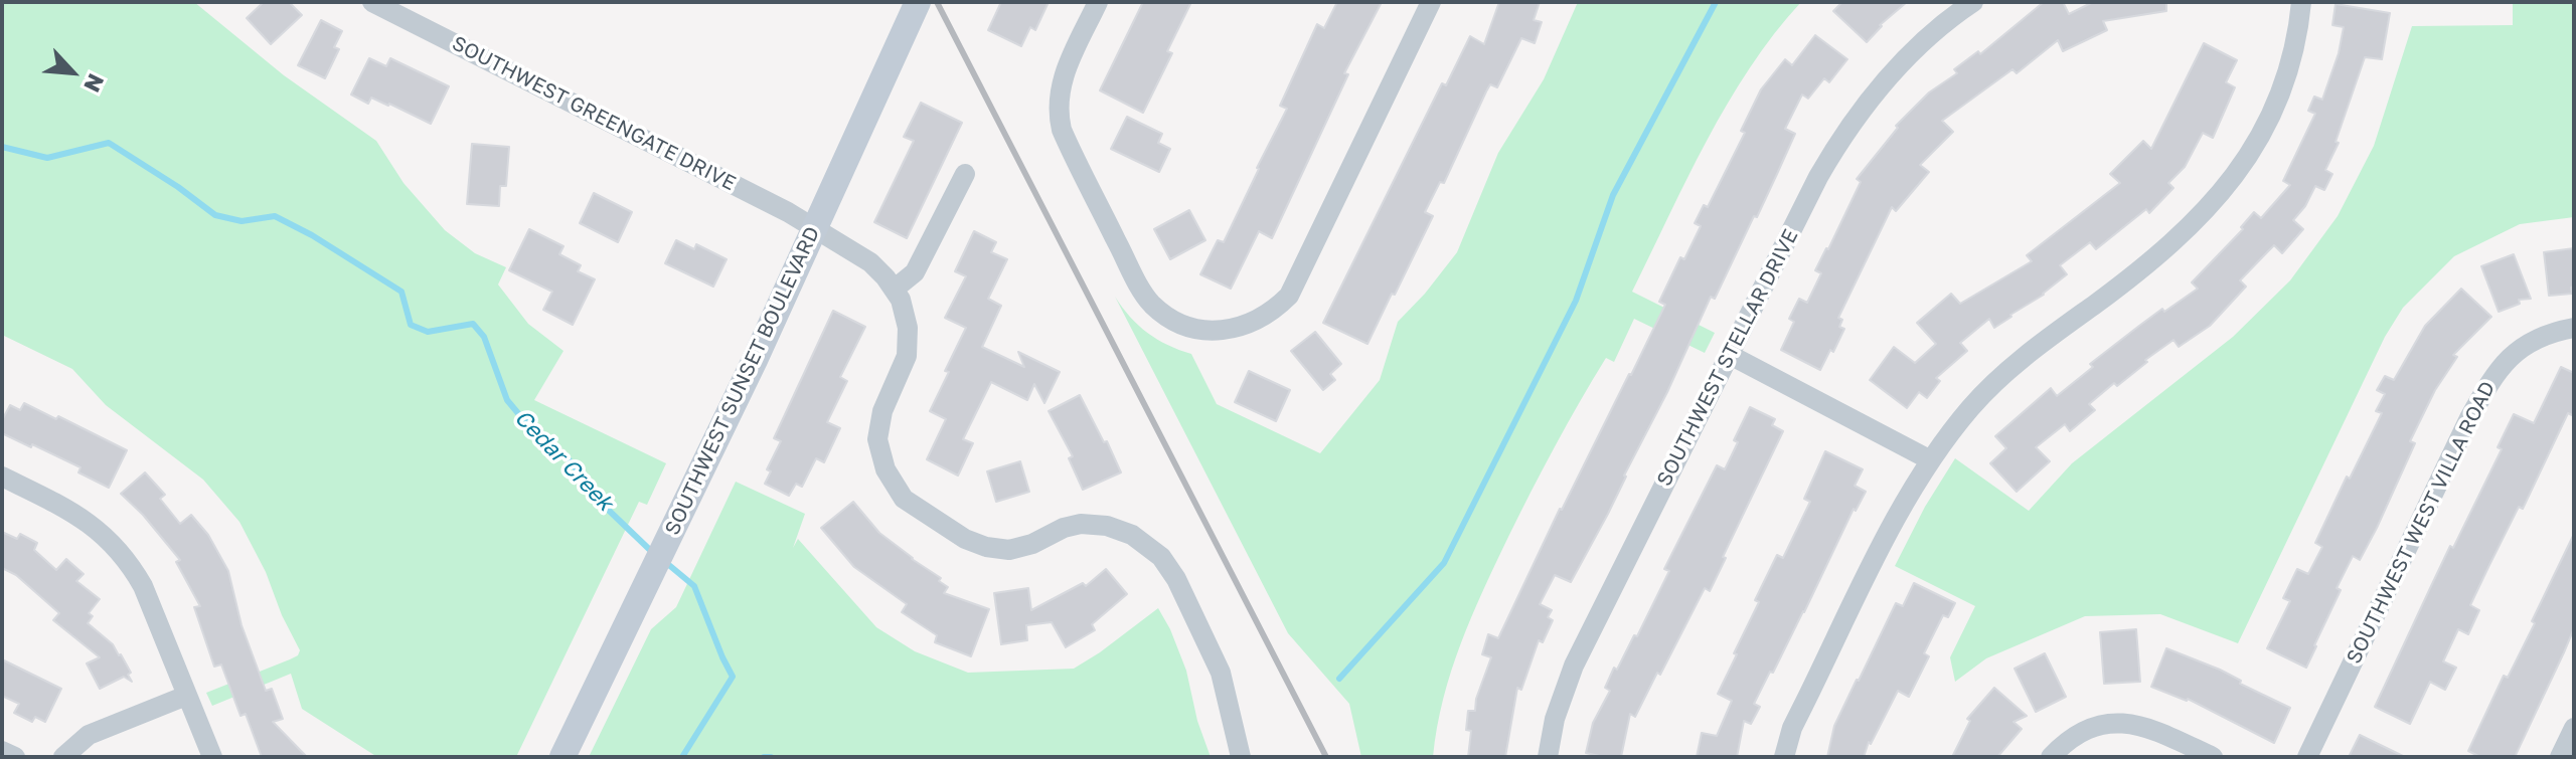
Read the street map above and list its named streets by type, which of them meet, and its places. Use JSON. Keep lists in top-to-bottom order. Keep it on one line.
{"streets":{"main road":["SOUTHWEST SUNSET BOULEVARD"],"street":["SOUTHWEST GREENGATE DRIVE","SOUTHWEST STELLAR DRIVE","SOUTHWEST WEST VILLA ROAD"]},"crossings":[["SOUTHWEST GREENGATE DRIVE","SOUTHWEST SUNSET BOULEVARD"]],"water":["Cedar Creek"],"north":"bottom right"}
